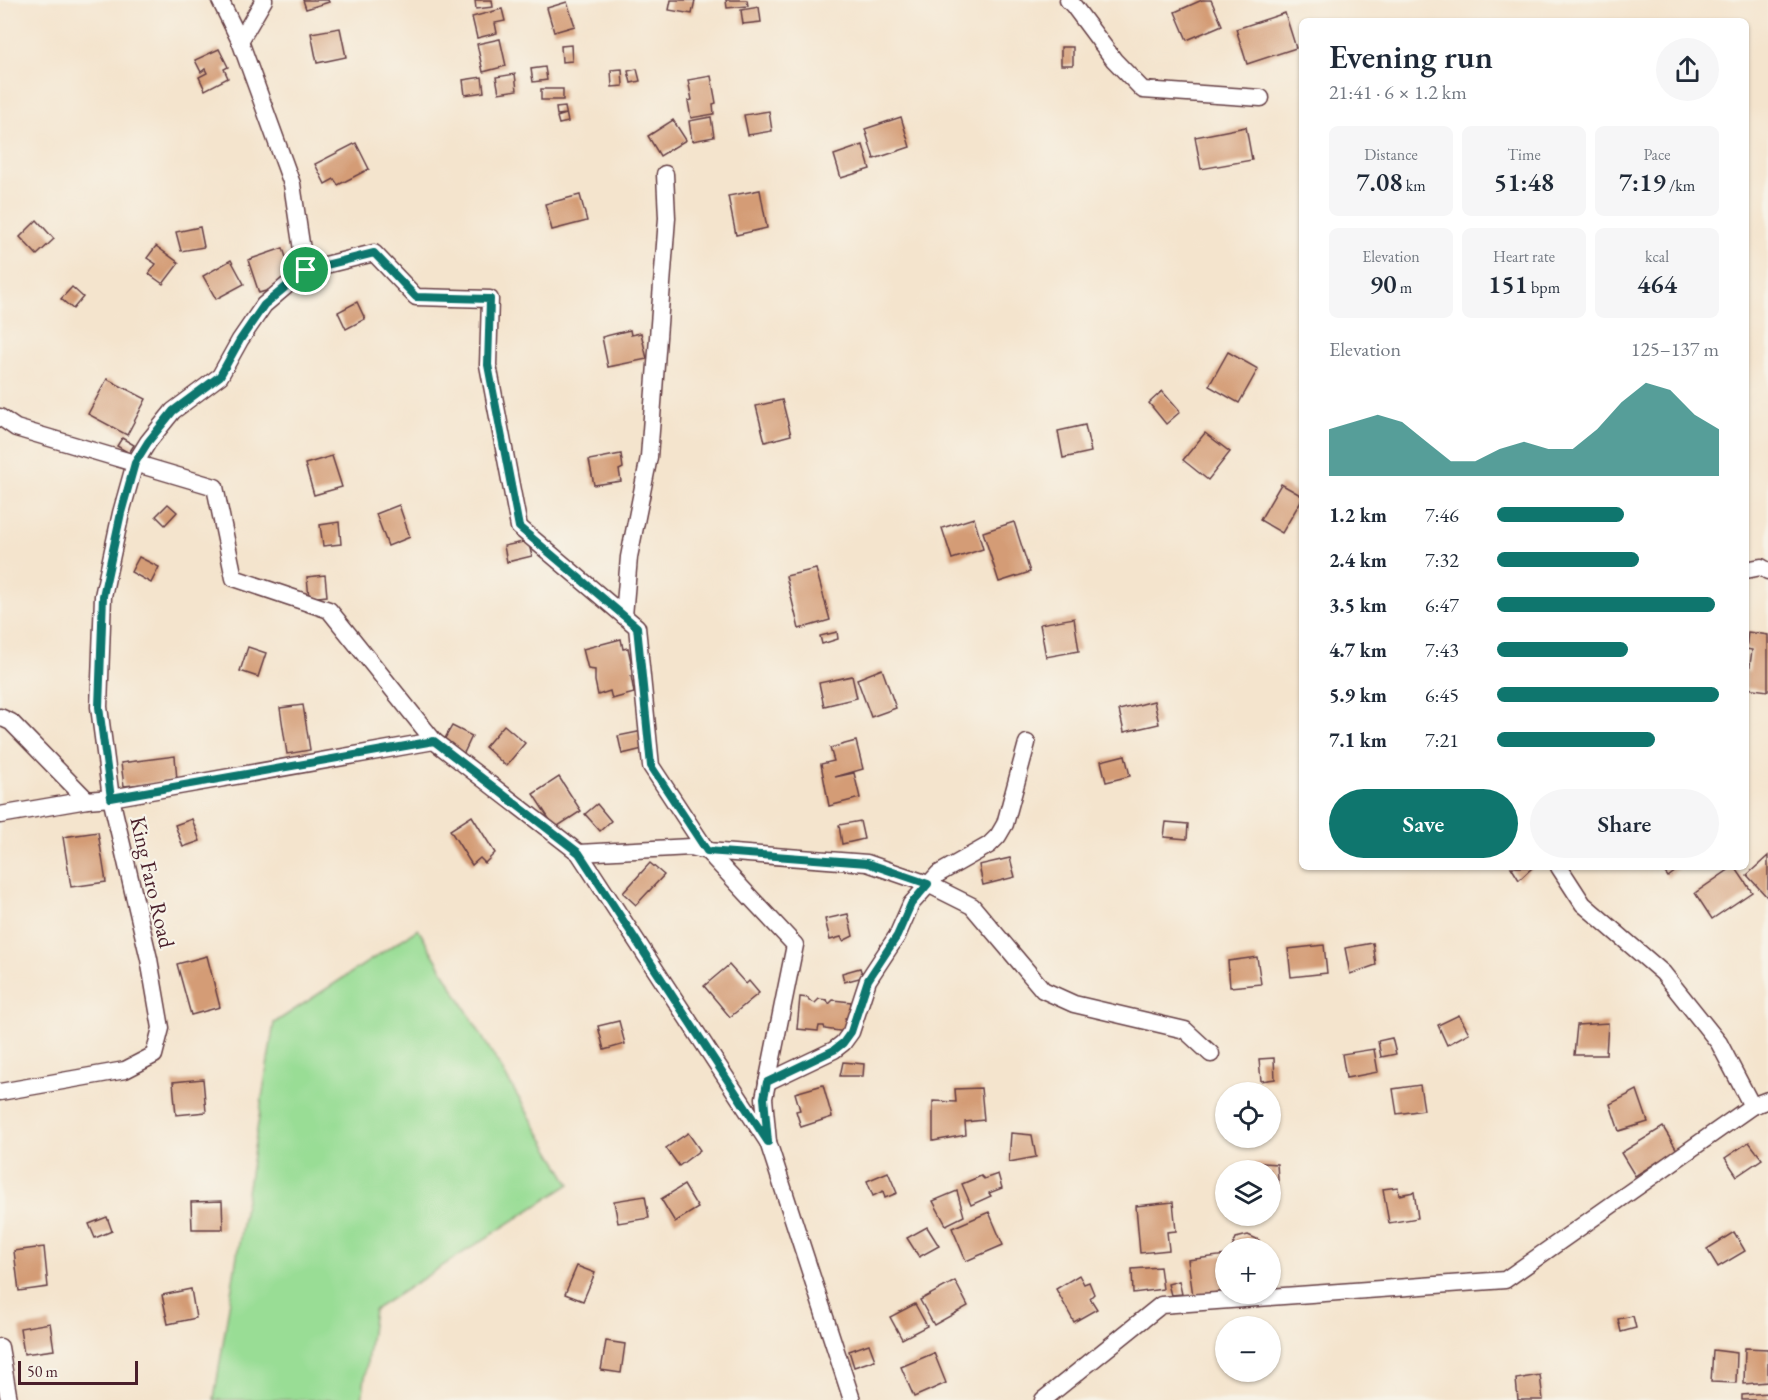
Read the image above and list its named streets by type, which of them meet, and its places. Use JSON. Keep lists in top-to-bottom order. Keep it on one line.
{"streets":{"street":["King Faro Road"]},"scale_bar":"50 m","page":{"heading":["Evening run","21:41 · 6 × 1.2 km"],"stats":[["Distance","7.08 km"],["Time","51:48"],["Pace","7:19 /km"],["Elevation","90 m"],["Heart rate","151 bpm"],["kcal","464"]],"chart":["Elevation","125–137 m"],"list":[{"name":"1.2 km","note":"7:46"},{"name":"2.4 km","note":"7:32"},{"name":"3.5 km","note":"6:47"},{"name":"4.7 km","note":"7:43"},{"name":"5.9 km","note":"6:45"},{"name":"7.1 km","note":"7:21"}],"buttons":["Save","Share"],"map_buttons":["+","−"],"scale":"50 m"}}
